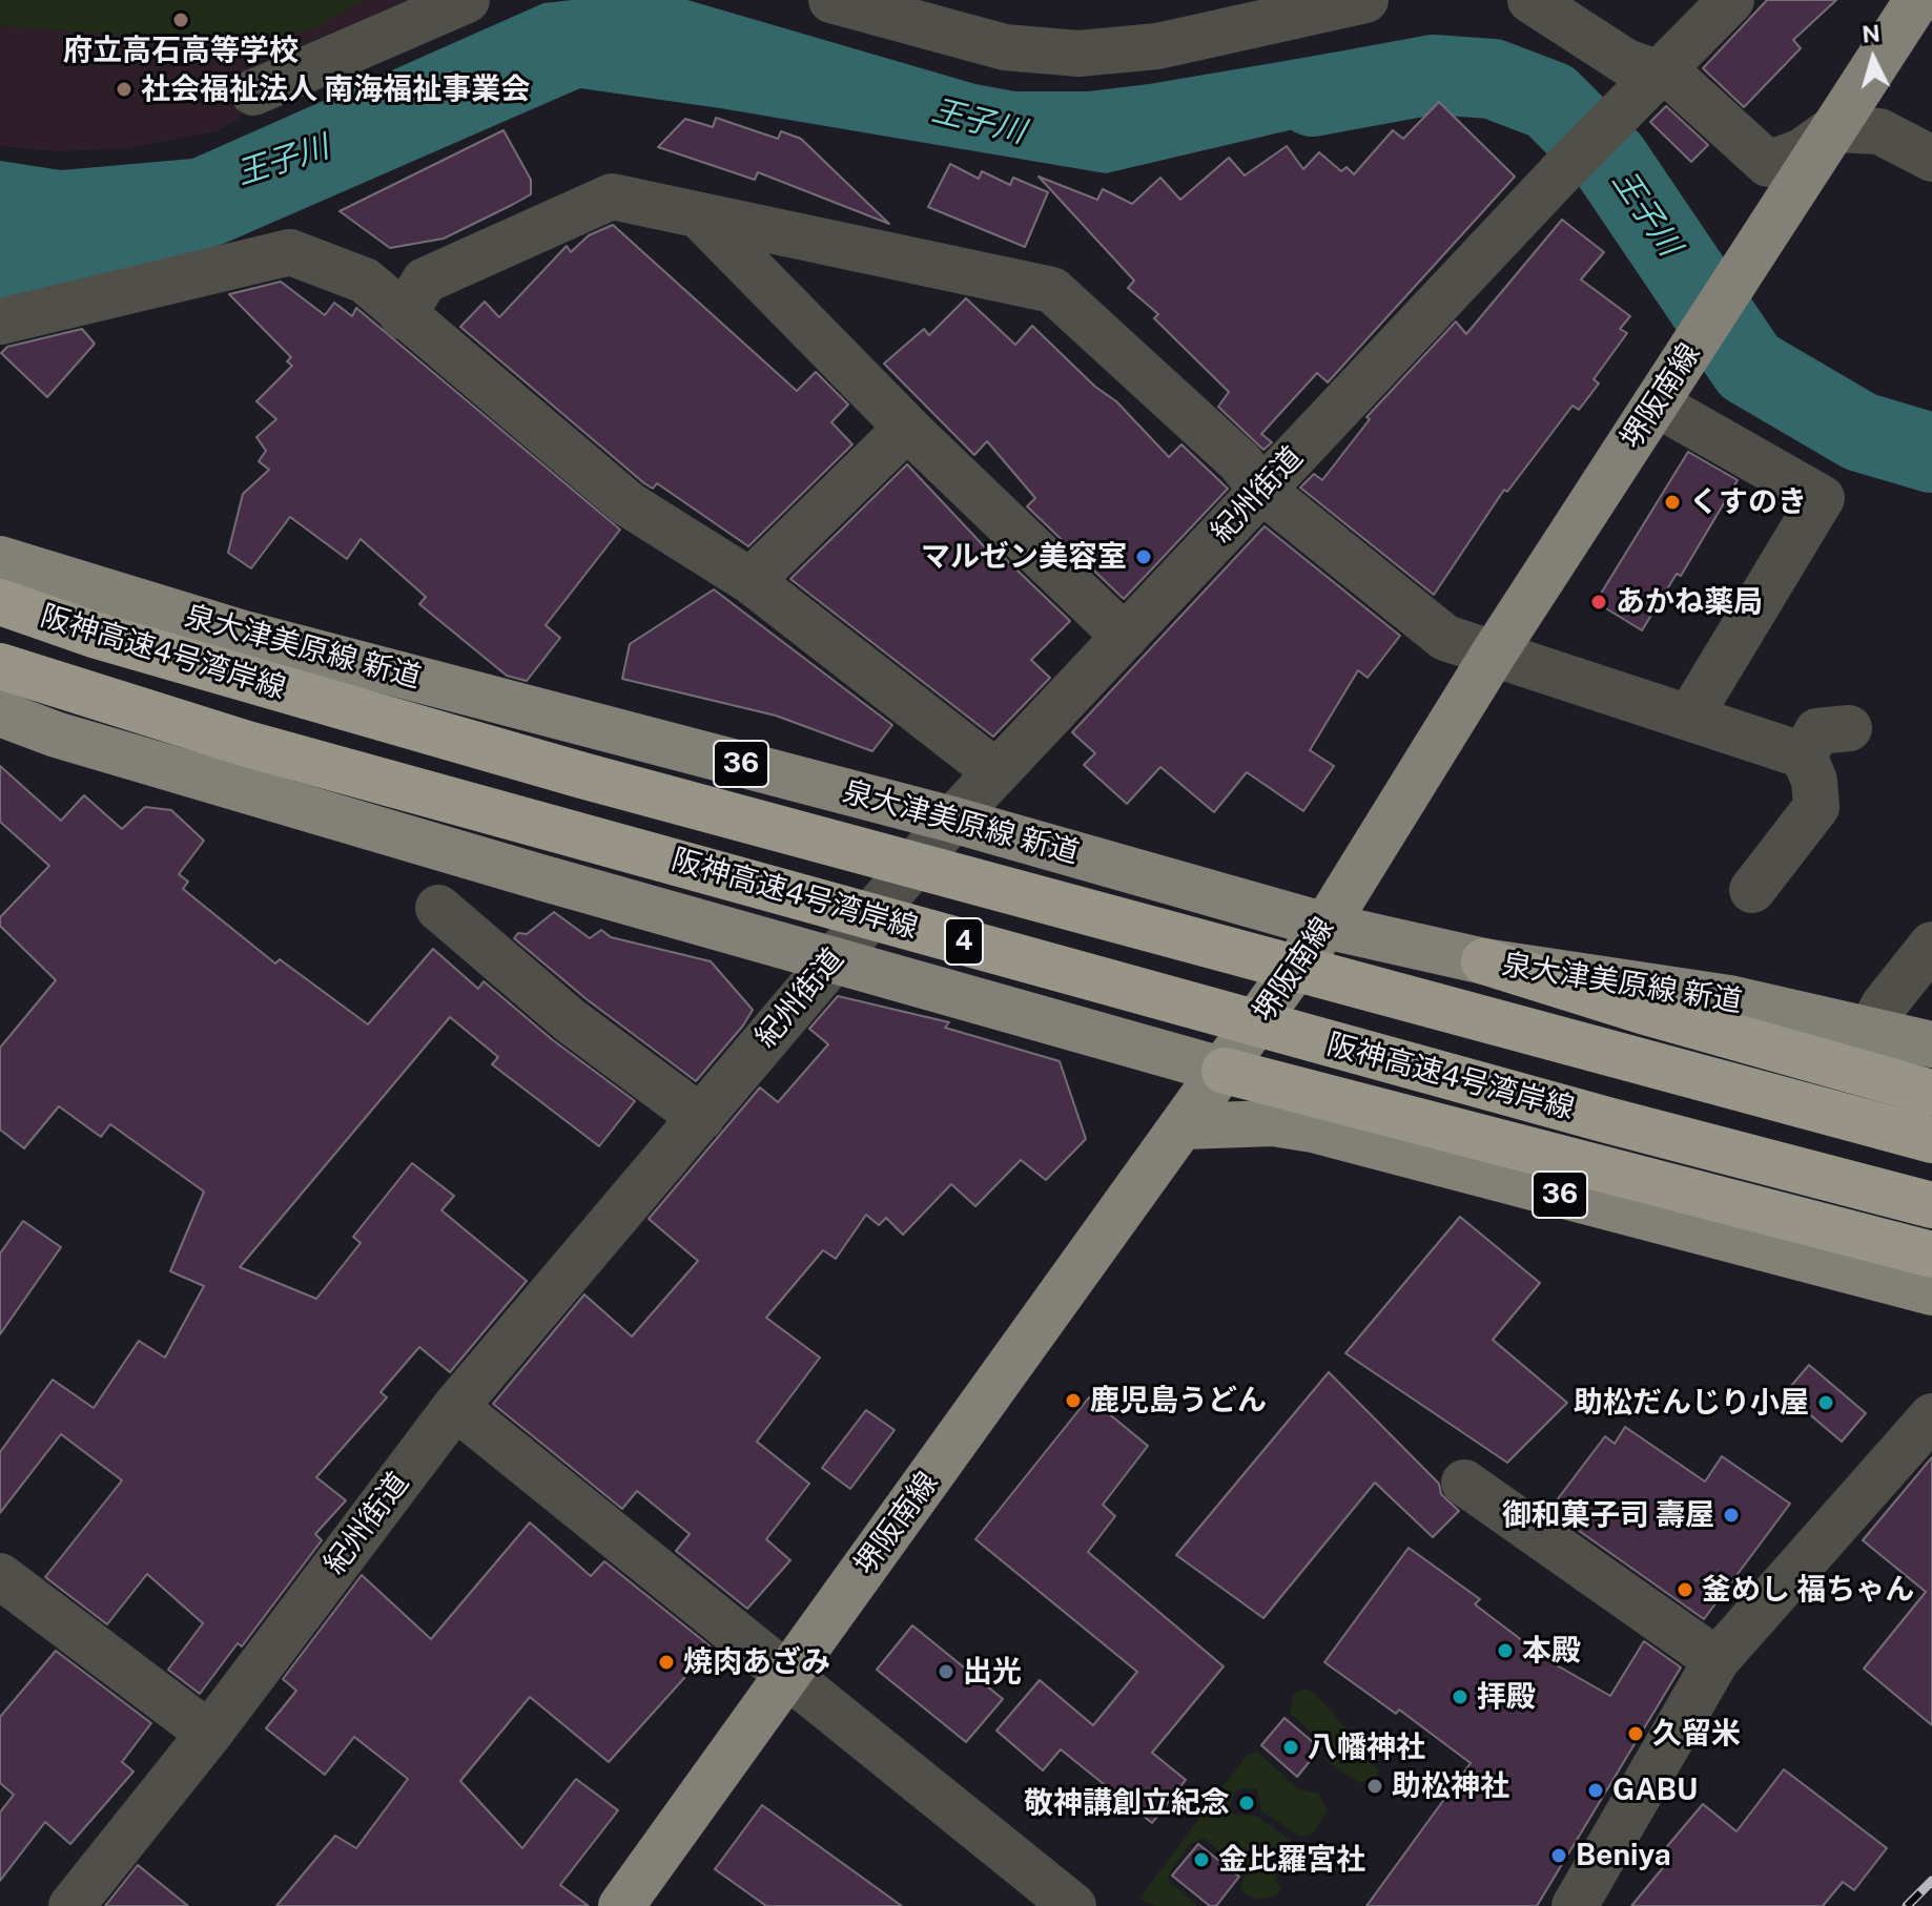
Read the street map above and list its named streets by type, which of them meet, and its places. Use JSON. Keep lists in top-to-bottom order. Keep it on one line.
{"streets":{"highway":["阪神高速4号湾岸線","4"],"main road":["堺阪南線","泉大津美原線 新道","36"],"street":["紀州街道"]},"crossings":[["堺阪南線","泉大津美原線 新道"],["堺阪南線","36"],["紀州街道","泉大津美原線 新道"]],"water":["王子川"],"places":["府立高石高等学校","社会福祉法人 南海福祉事業会","くすのき","マルゼン美容室","あかね薬局","鹿児島うどん","助松だんじり小屋","御和菓子司 壽屋","釜めし 福ちゃん","本殿","焼肉あざみ","出光","拝殿","久留米","八幡神社","助松神社","GABU","敬神講創立紀念","Beniya","金比羅宮社"],"north":"top"}
